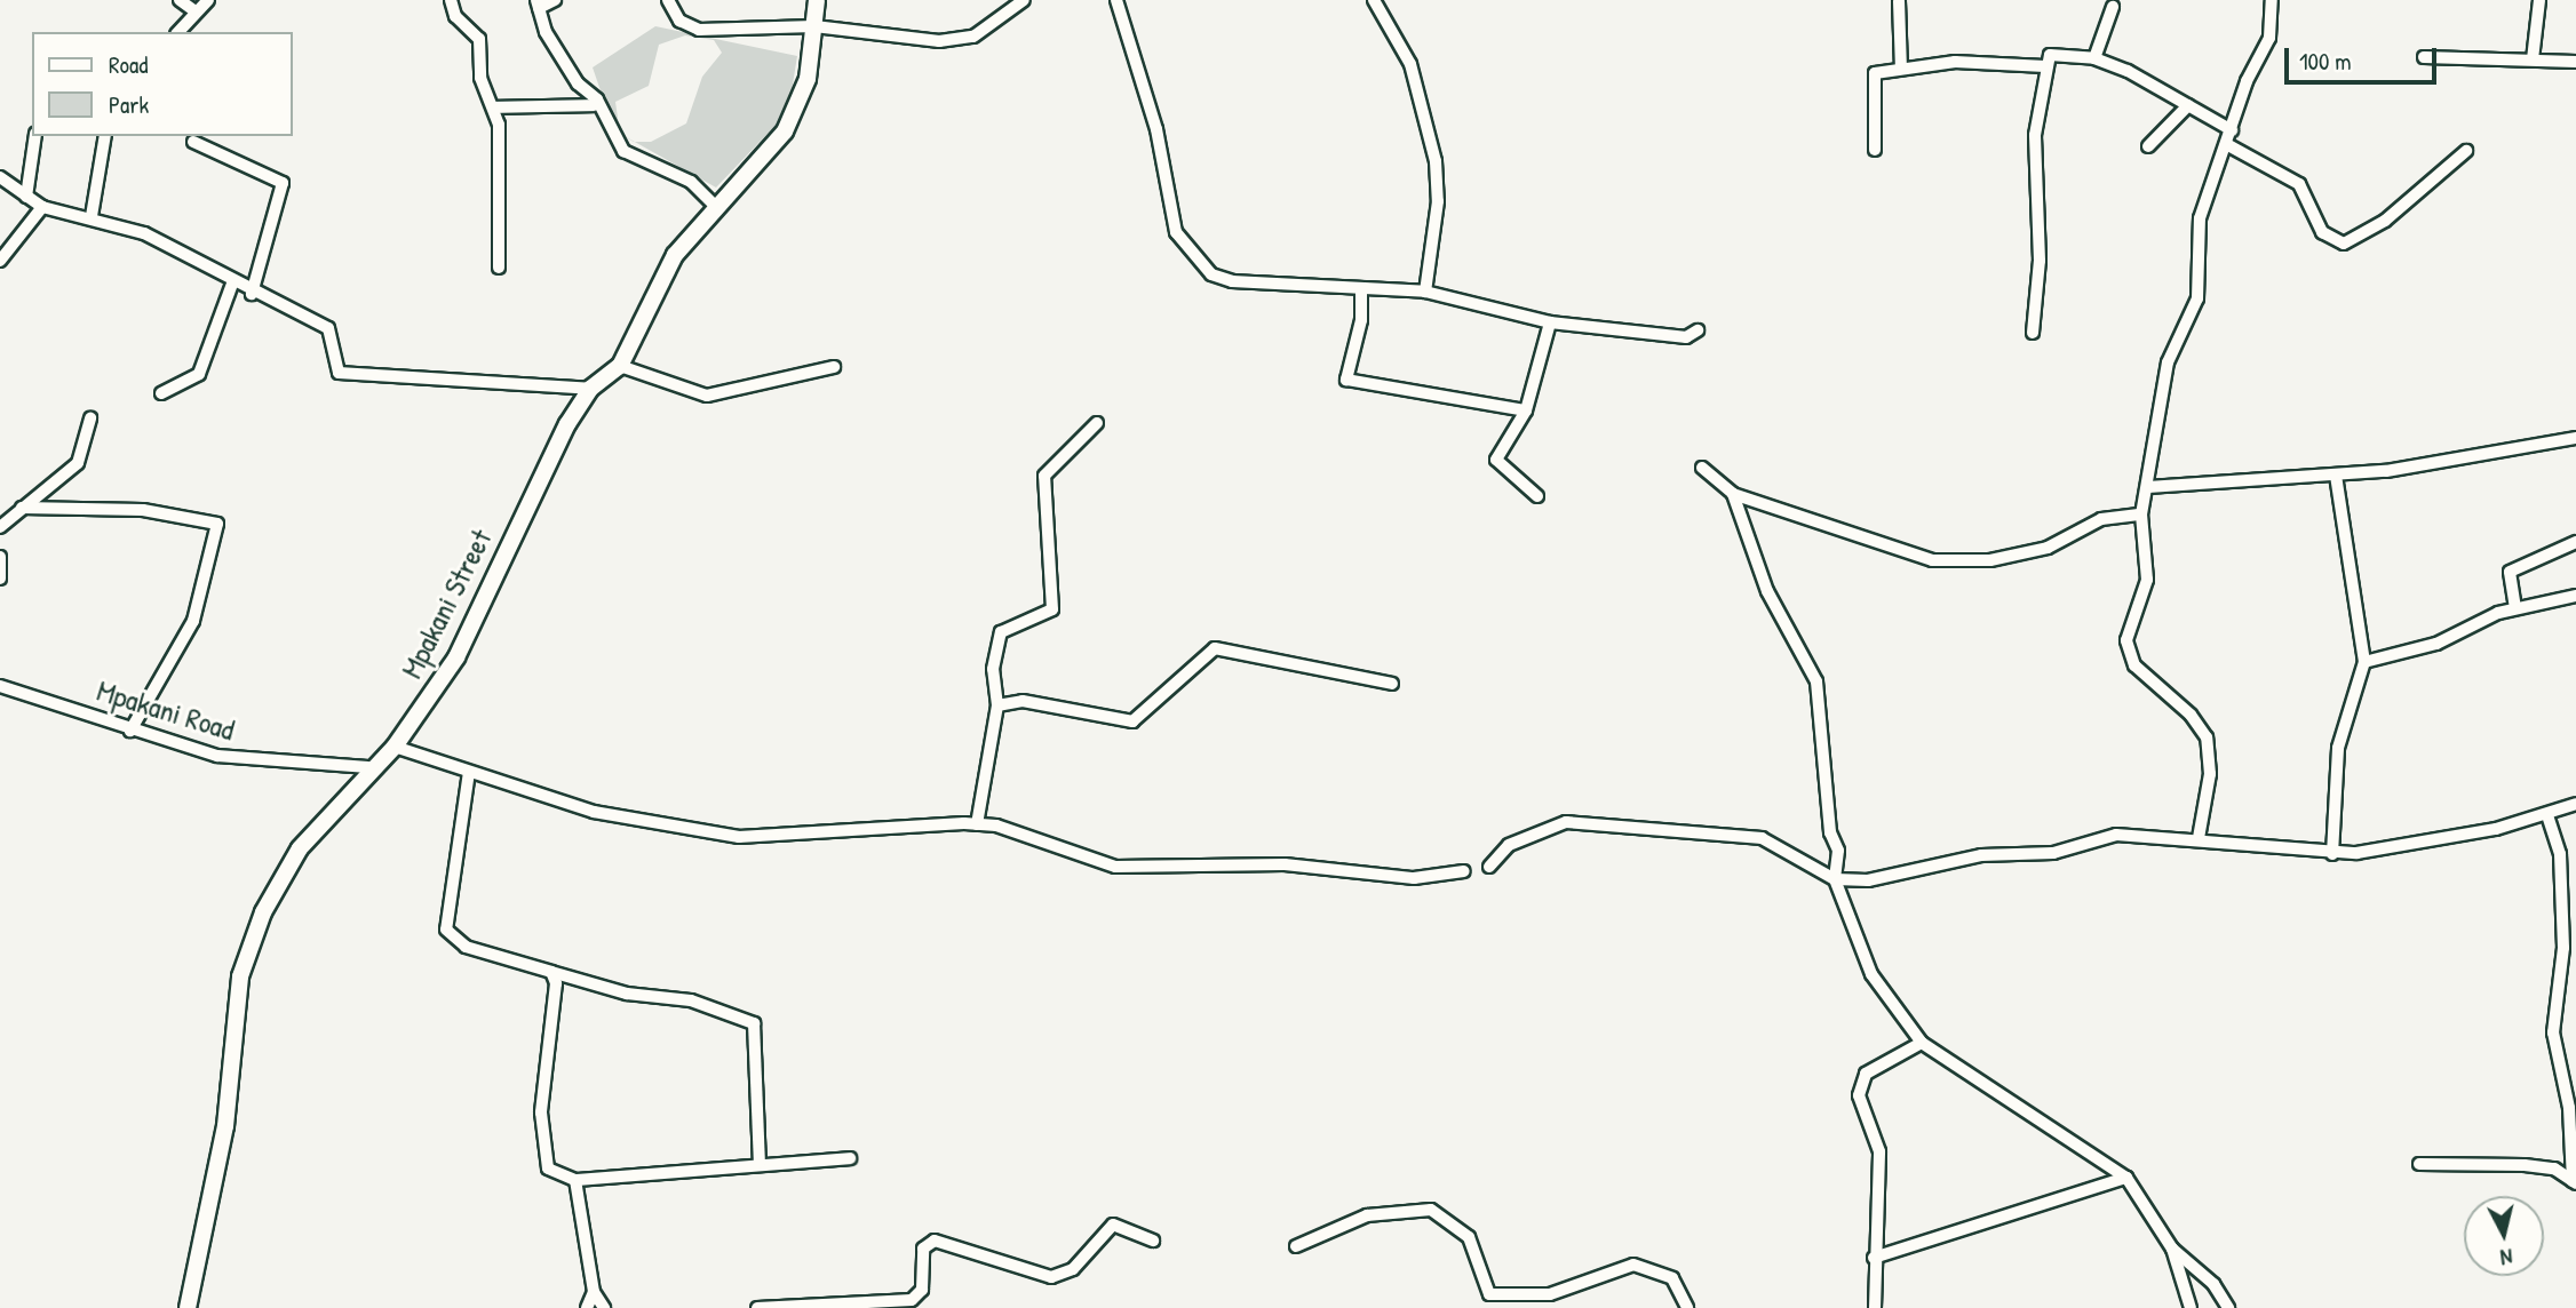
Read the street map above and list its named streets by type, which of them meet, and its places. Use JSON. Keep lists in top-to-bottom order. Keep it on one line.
{"streets":{"street":["Mpakani Street","Mpakani Road"]},"crossings":[["Mpakani Street","Mpakani Road"]],"legend":["Road","Park"],"scale_bar":"100 m","north":"bottom"}
